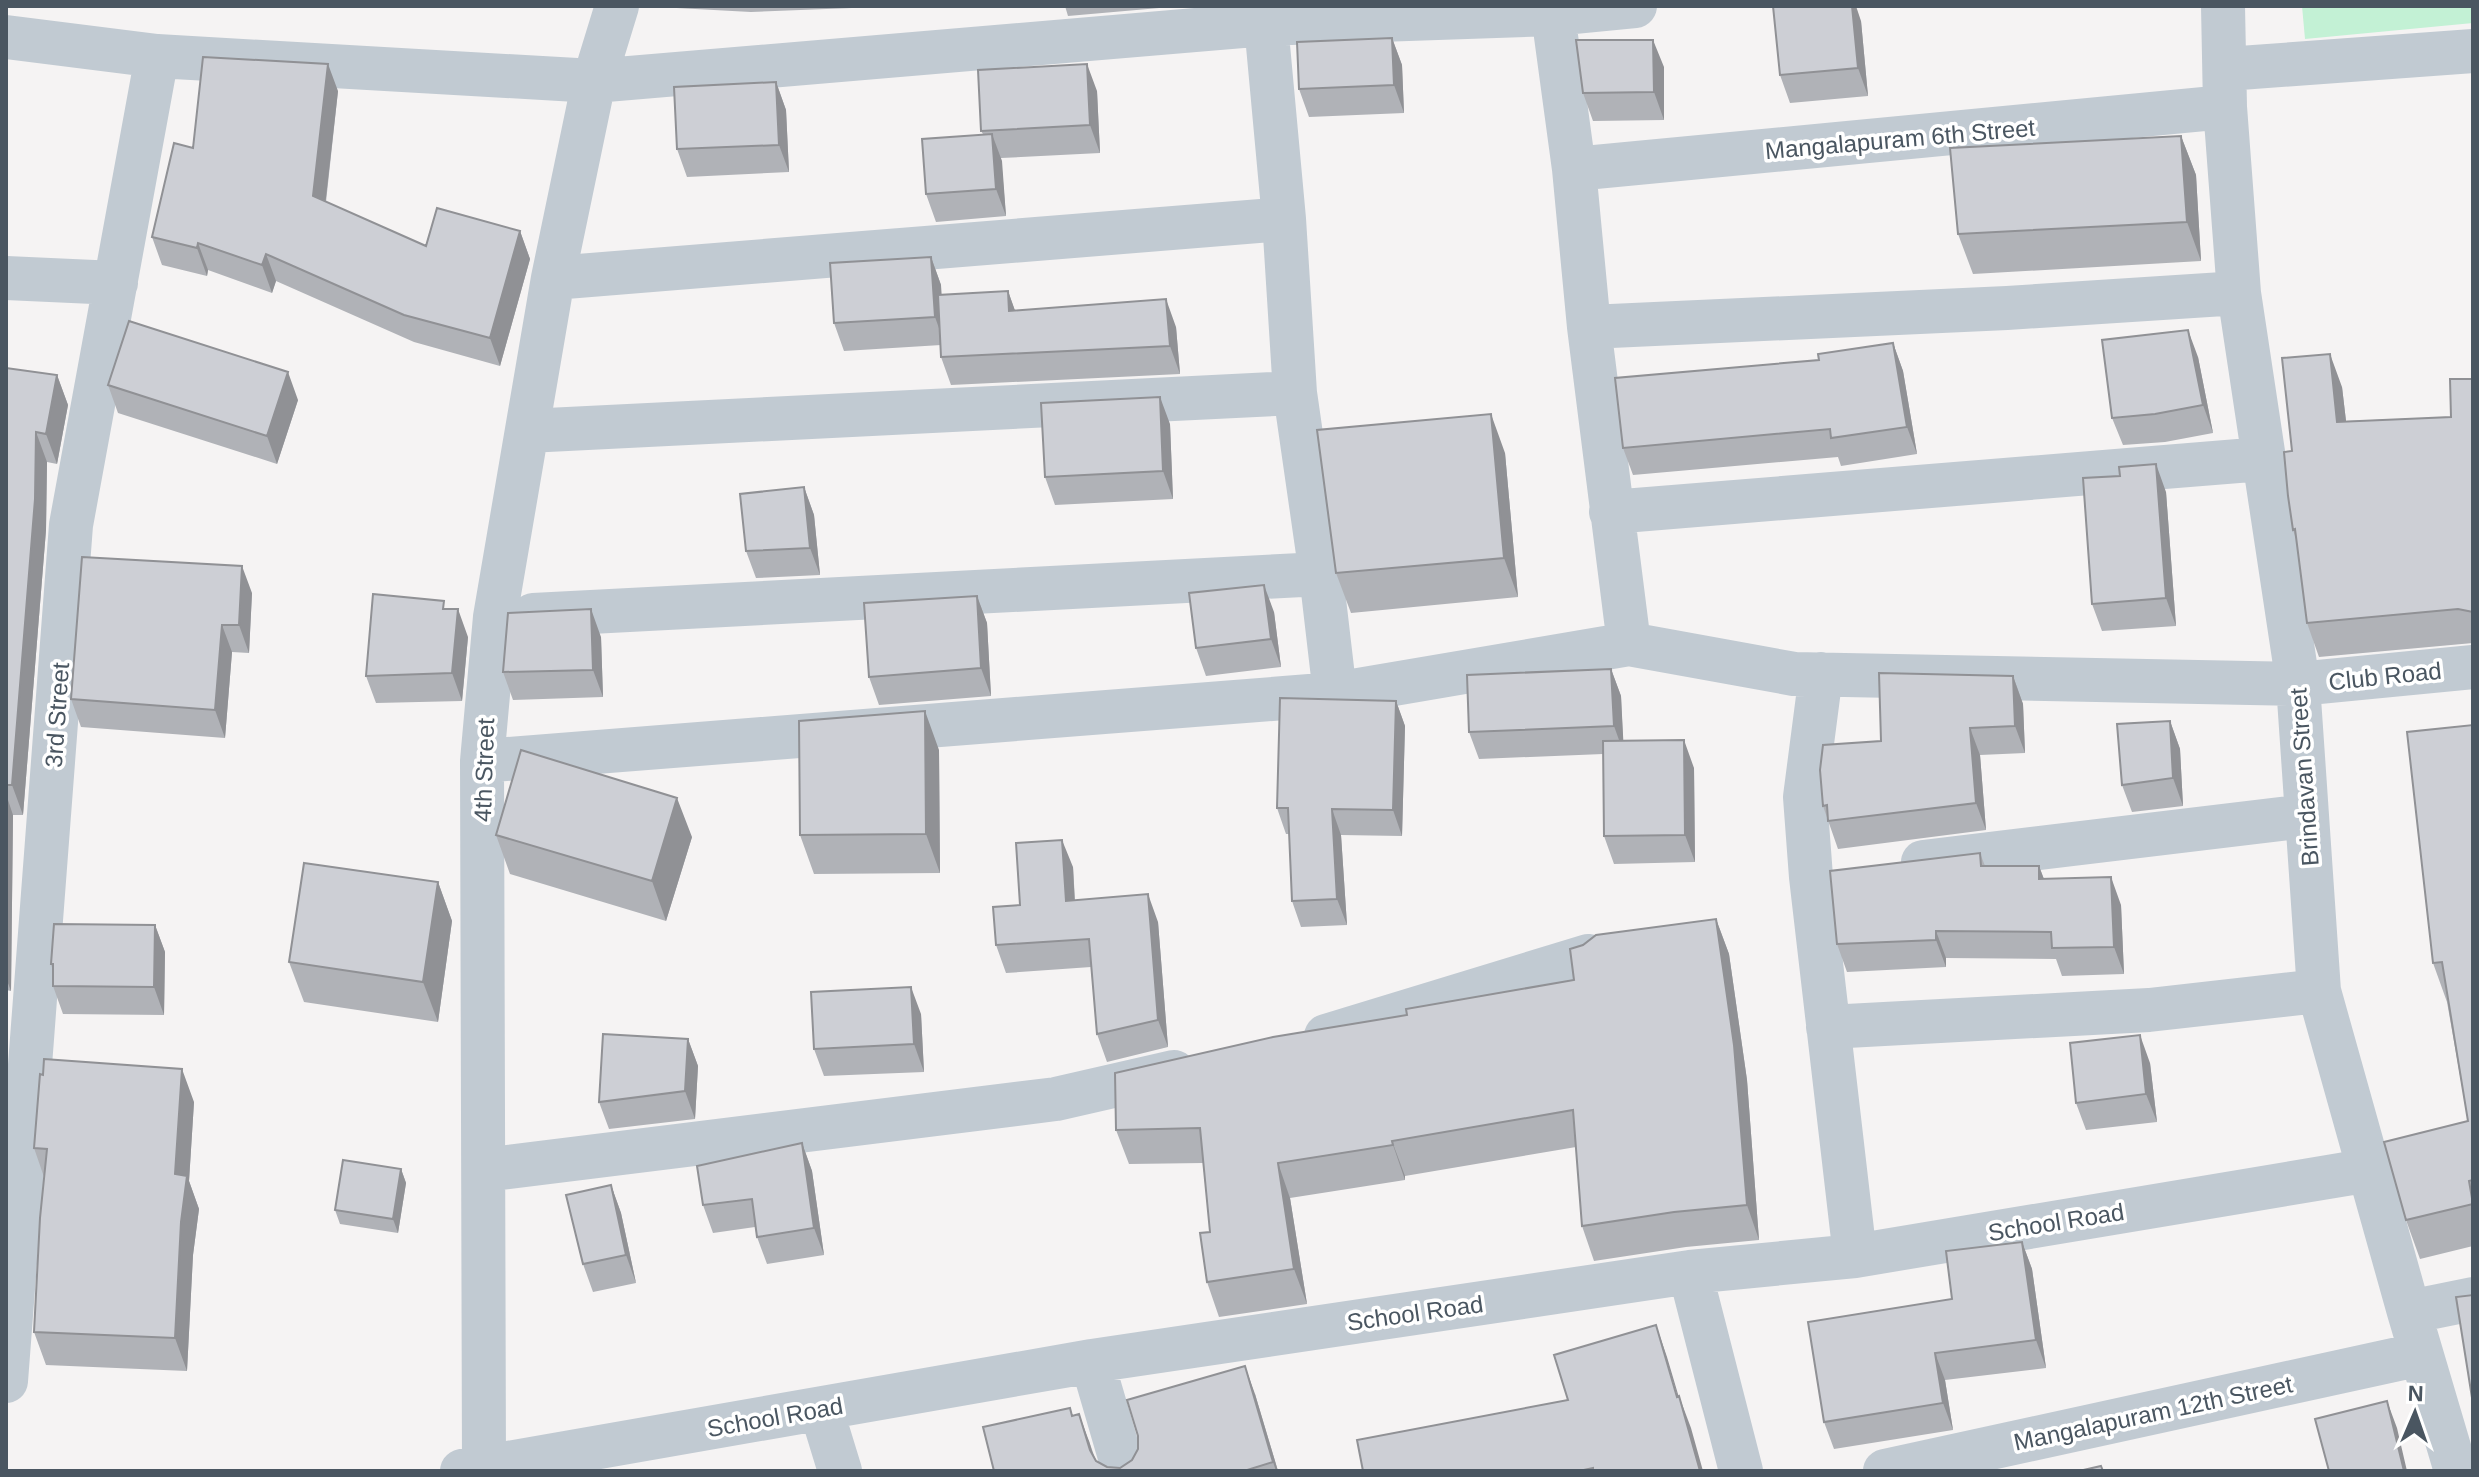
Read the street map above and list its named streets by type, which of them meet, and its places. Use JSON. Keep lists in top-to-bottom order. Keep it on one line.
{"streets":{"street":["Mangalapuram 6th Street","Club Road","3rd Street","4th Street","Brindavan Street","School Road","Mangalapuram 12th Street"]},"crossings":[["Mangalapuram 6th Street","Brindavan Street"],["Club Road","4th Street"],["Club Road","Brindavan Street"],["4th Street","School Road"],["Brindavan Street","School Road"],["Brindavan Street","Mangalapuram 12th Street"]],"north":"top"}
